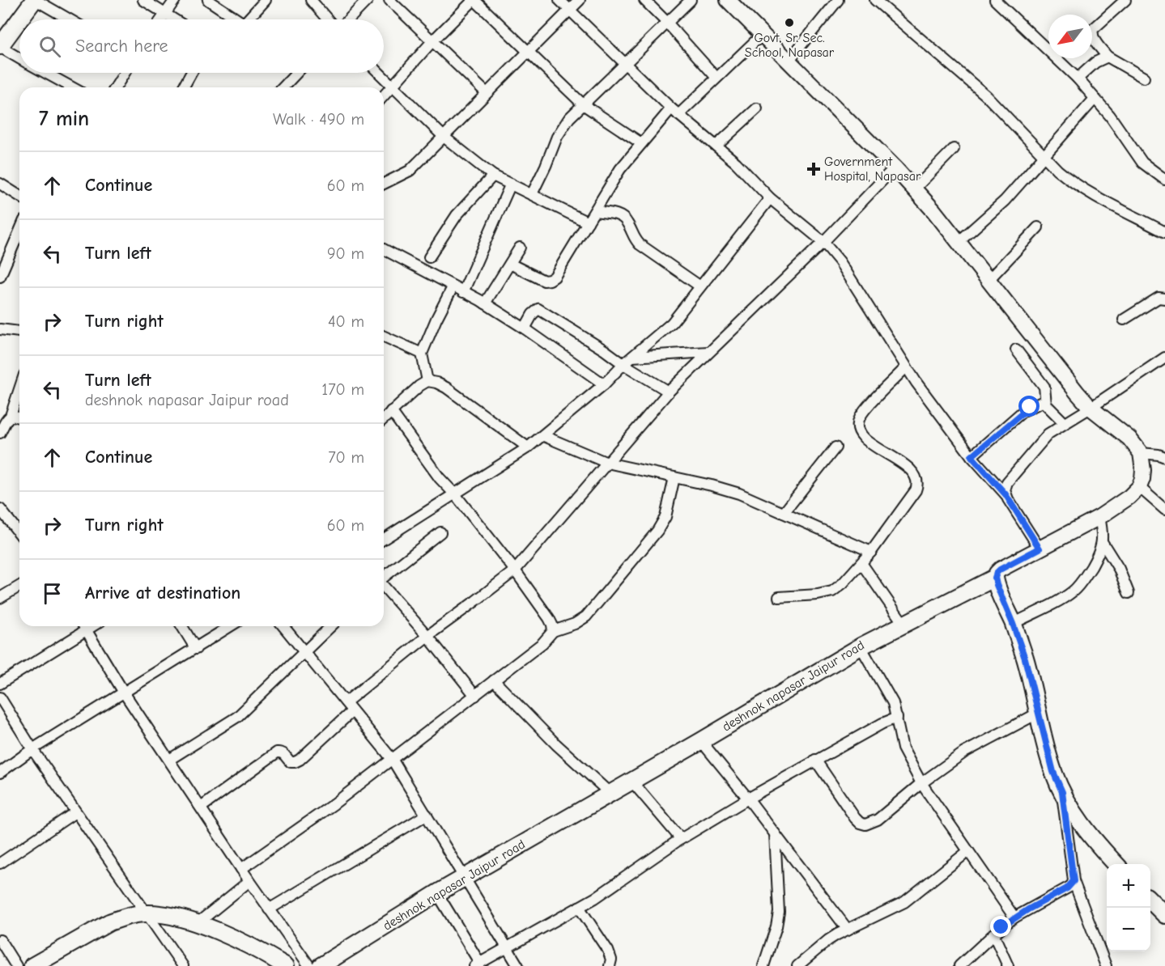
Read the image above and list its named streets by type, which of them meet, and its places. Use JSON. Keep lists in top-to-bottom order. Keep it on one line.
{"streets":{"main road":["deshnok napasar Jaipur road"]},"places":{"other":["Govt. Sr. Sec. School, Napasar"],"health":["Government Hospital, Napasar"]},"north":"bottom left","page":{"search":"Search here","heading":["7 min","Walk · 490 m"],"list":[["Continue","60 m"],["Turn left","90 m"],["Turn right","40 m"],["Turn left","deshnok napasar Jaipur road","170 m"],["Continue","70 m"],["Turn right","60 m"],"Arrive at destination"],"map_buttons":["+","−"]}}
